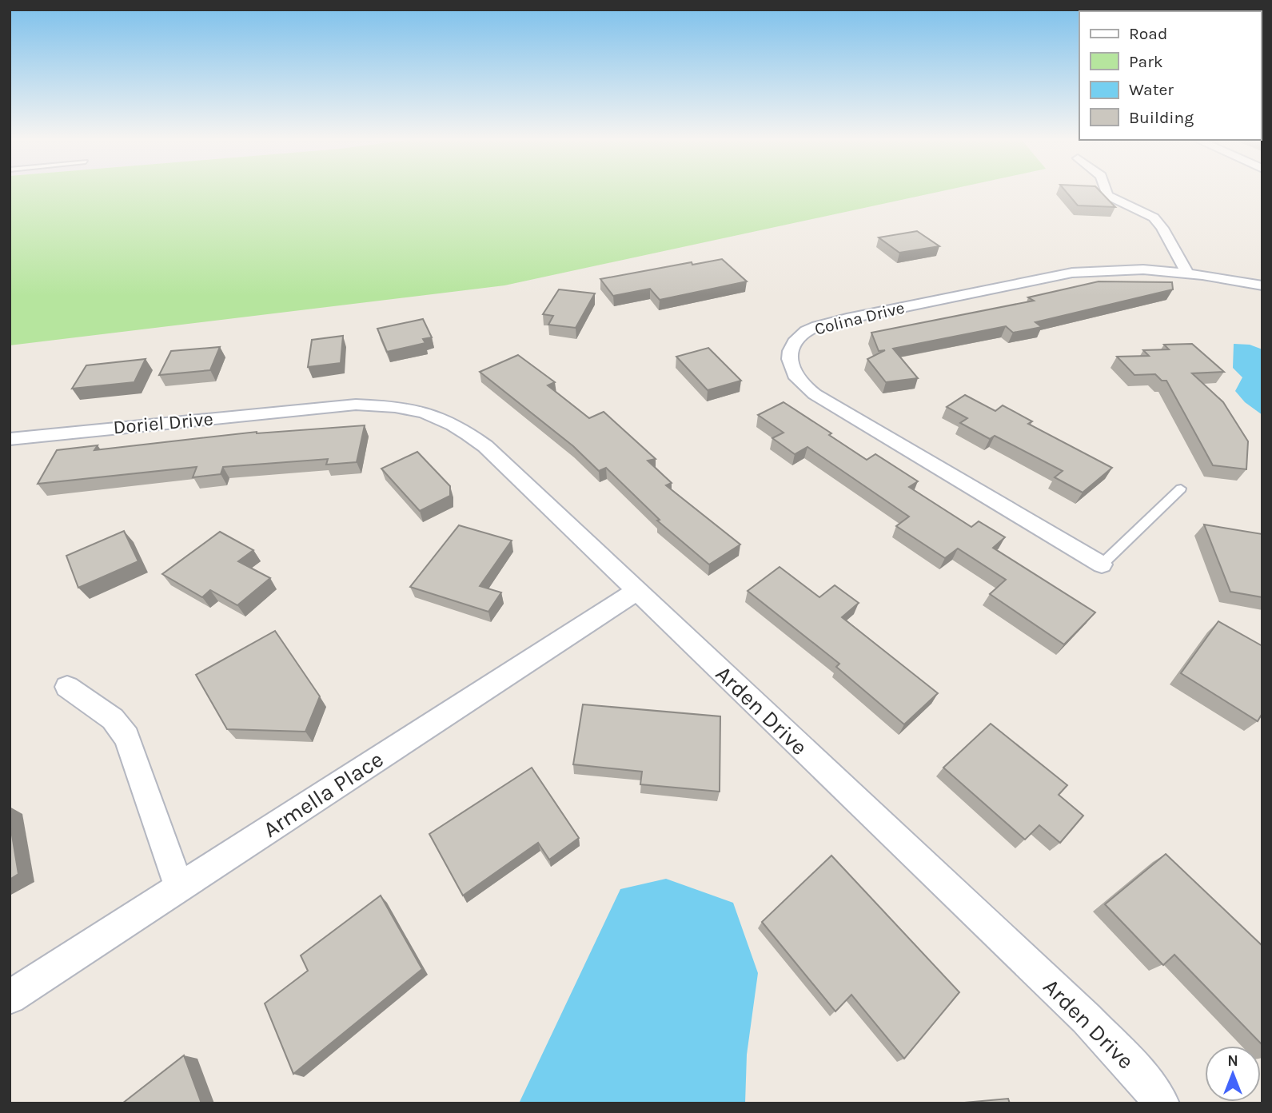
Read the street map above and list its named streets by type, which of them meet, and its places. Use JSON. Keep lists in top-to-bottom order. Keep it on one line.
{"streets":{"street":["Colina Drive","Doriel Drive","Arden Drive","Armella Place"]},"crossings":[["Doriel Drive","Arden Drive"],["Arden Drive","Armella Place"]],"legend":["Road","Park","Water","Building"],"north":"top"}
